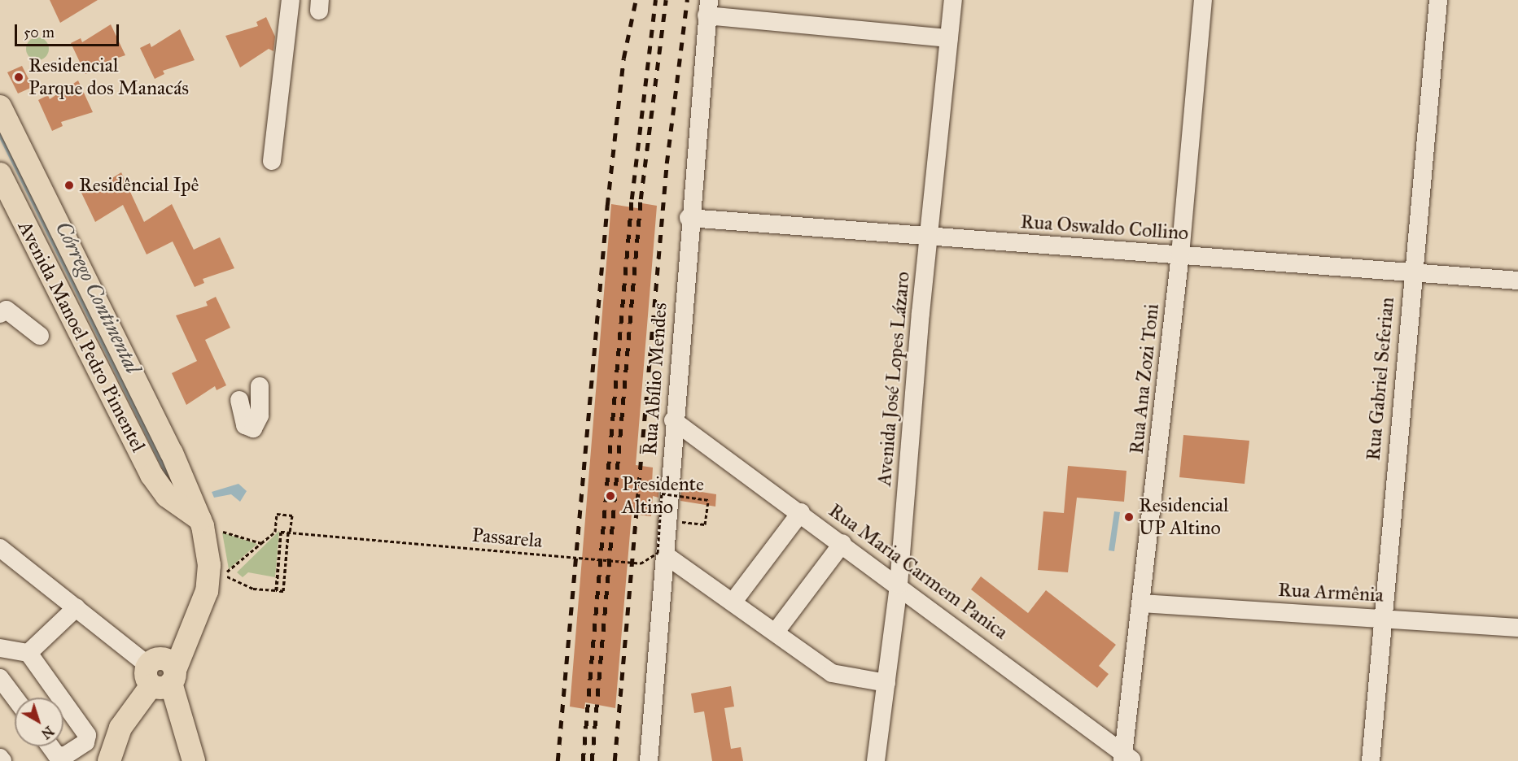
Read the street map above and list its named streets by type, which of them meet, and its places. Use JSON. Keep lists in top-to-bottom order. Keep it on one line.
{"streets":{"main road":["Avenida Manoel Pedro Pimentel"],"street":["Rua Oswaldo Collino","Rua Abílio Mendes","Avenida José Lopes Lázaro","Rua Ana Zozi Toni","Rua Gabriel Seferian","Rua Maria Carmem Panica","Rua Armênia"],"path":["Passarela"]},"crossings":[["Rua Oswaldo Collino","Rua Abílio Mendes"],["Rua Oswaldo Collino","Avenida José Lopes Lázaro"],["Rua Oswaldo Collino","Rua Ana Zozi Toni"],["Rua Oswaldo Collino","Rua Gabriel Seferian"],["Rua Abílio Mendes","Passarela"],["Rua Abílio Mendes","Rua Maria Carmem Panica"],["Avenida José Lopes Lázaro","Rua Maria Carmem Panica"],["Rua Ana Zozi Toni","Rua Maria Carmem Panica"],["Rua Ana Zozi Toni","Rua Armênia"],["Rua Gabriel Seferian","Rua Armênia"]],"water":["Córrego Continental"],"places":["Residencial Parque dos Manacás","Residêncial Ipê","Presidente Altino","Residencial UP Altino"],"scale_bar":"50 m","north":"bottom right"}
